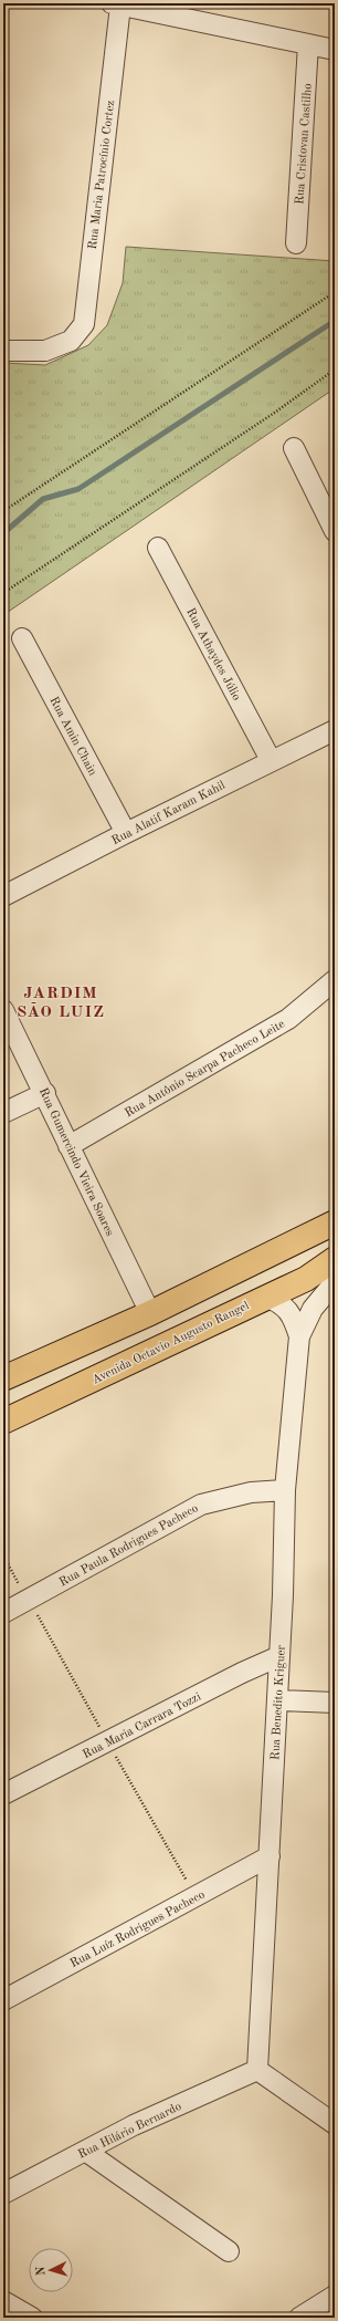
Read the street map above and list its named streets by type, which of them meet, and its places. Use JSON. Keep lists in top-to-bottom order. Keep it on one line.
{"streets":{"main road":["Avenida Octavio Augusto Rangel"],"street":["Rua Cristovan Castilho","Rua Maria Patrocínio Cortez","Rua Athaydes Júlio","Rua Amin Chain","Rua Alatif Karam Kahil","Rua Antônio Scarpa Pacheco Leite","Rua Gumercindo Vieira Soares","Rua Paula Rodrigues Pacheco","Rua Benedito Kriguer","Rua Maria Carrara Tozzi","Rua Luíz Rodrigues Pacheco","Rua Hilário Bernardo"]},"crossings":[["Rua Athaydes Júlio","Rua Alatif Karam Kahil"],["Rua Amin Chain","Rua Alatif Karam Kahil"],["Rua Antônio Scarpa Pacheco Leite","Rua Gumercindo Vieira Soares"],["Avenida Octavio Augusto Rangel","Rua Benedito Kriguer"],["Rua Paula Rodrigues Pacheco","Rua Benedito Kriguer"],["Rua Benedito Kriguer","Rua Maria Carrara Tozzi"],["Rua Benedito Kriguer","Rua Luíz Rodrigues Pacheco"],["Rua Benedito Kriguer","Rua Hilário Bernardo"]],"districts":["JARDIM SÃO LUIZ"],"north":"left"}
